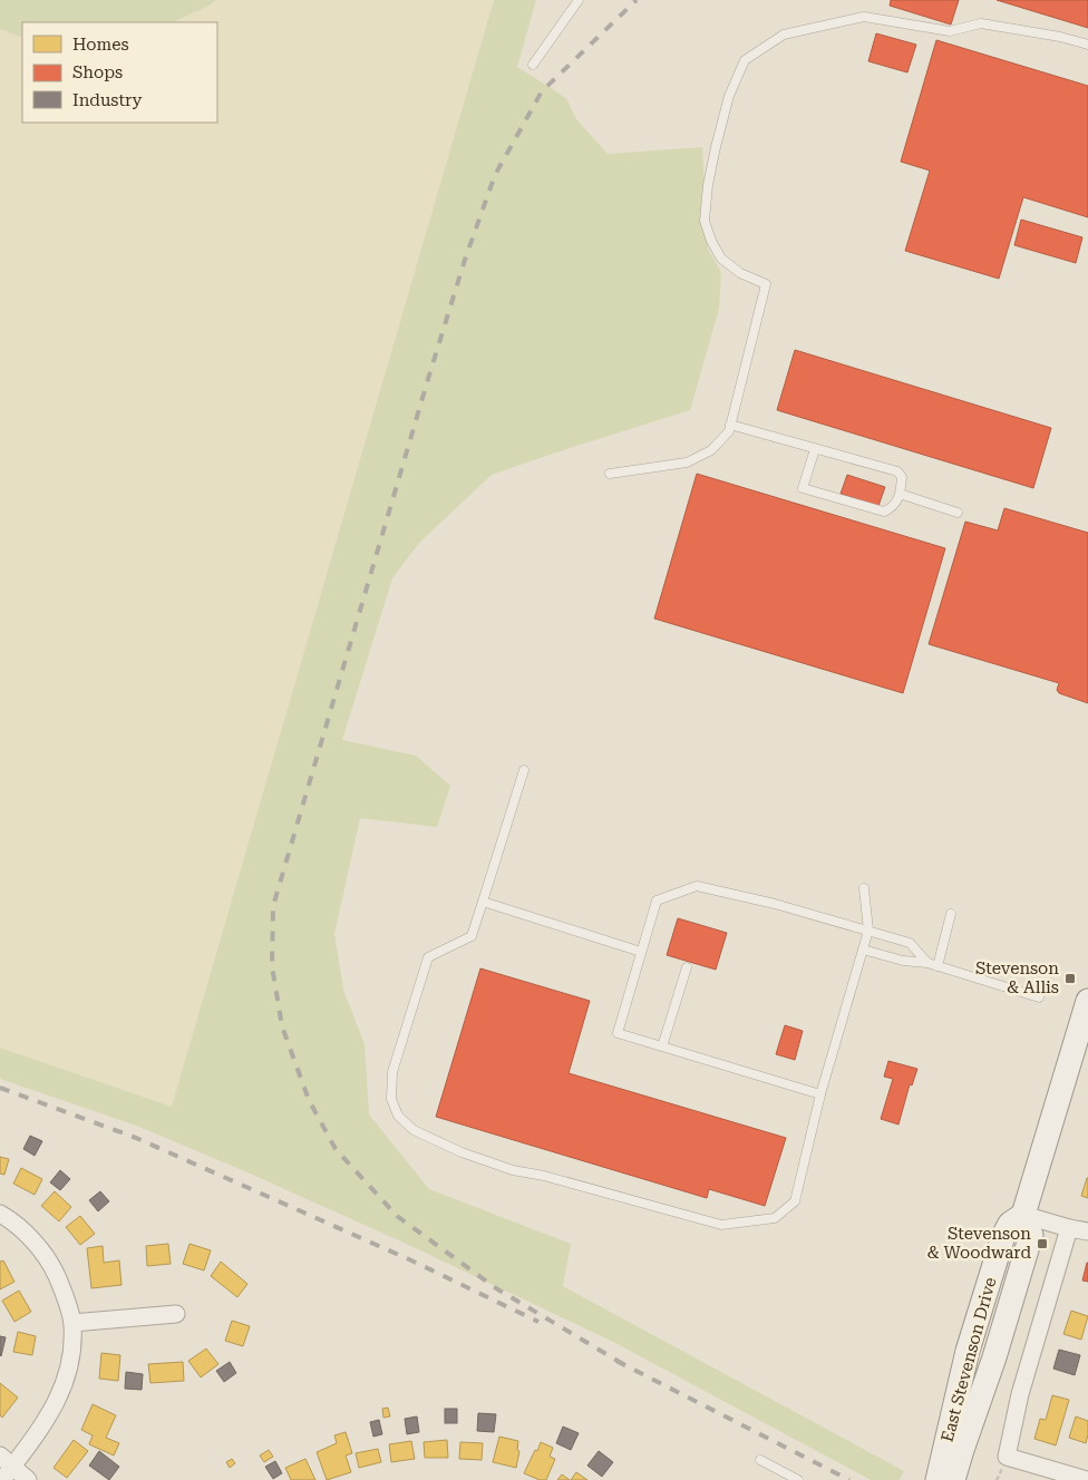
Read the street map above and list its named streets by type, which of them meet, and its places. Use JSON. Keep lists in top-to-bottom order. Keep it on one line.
{"streets":{"main road":["East Stevenson Drive"]},"places":{"transit":["Stevenson & Allis","Stevenson & Woodward"]},"legend":["Homes","Shops","Industry"]}
